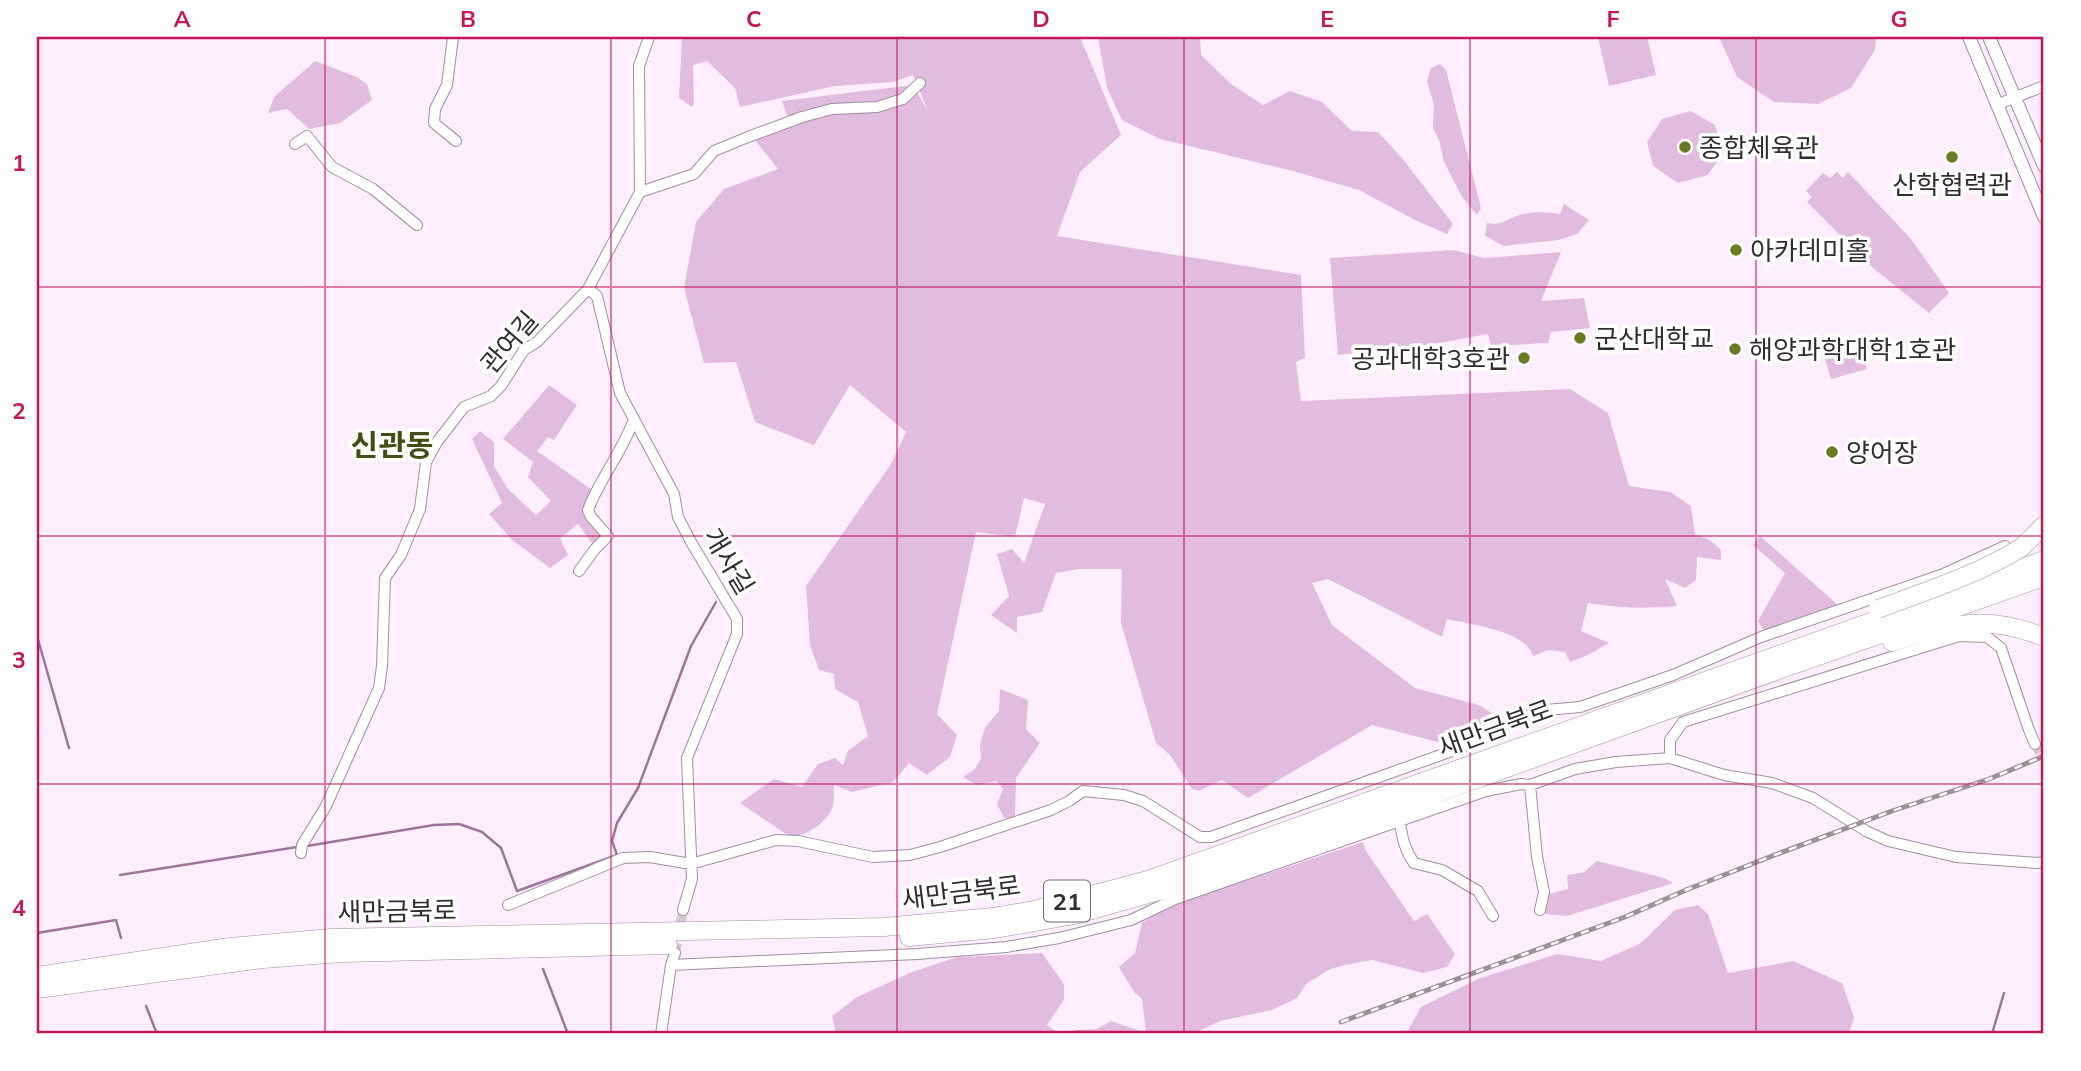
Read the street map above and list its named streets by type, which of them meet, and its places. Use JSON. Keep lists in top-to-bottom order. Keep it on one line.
{"streets":{"highway":["새만금북로","21"],"street":["관여길","개사길"]},"crossings":[["관여길","개사길"]],"districts":["신관동"],"places":["종합체육관","산학협력관","아카데미홀","군산대학교","해양과학대학1호관","공과대학3호관","양어장"],"grid":{"columns":["A","B","C","D","E","F","G"],"rows":["1","2","3","4"]}}
